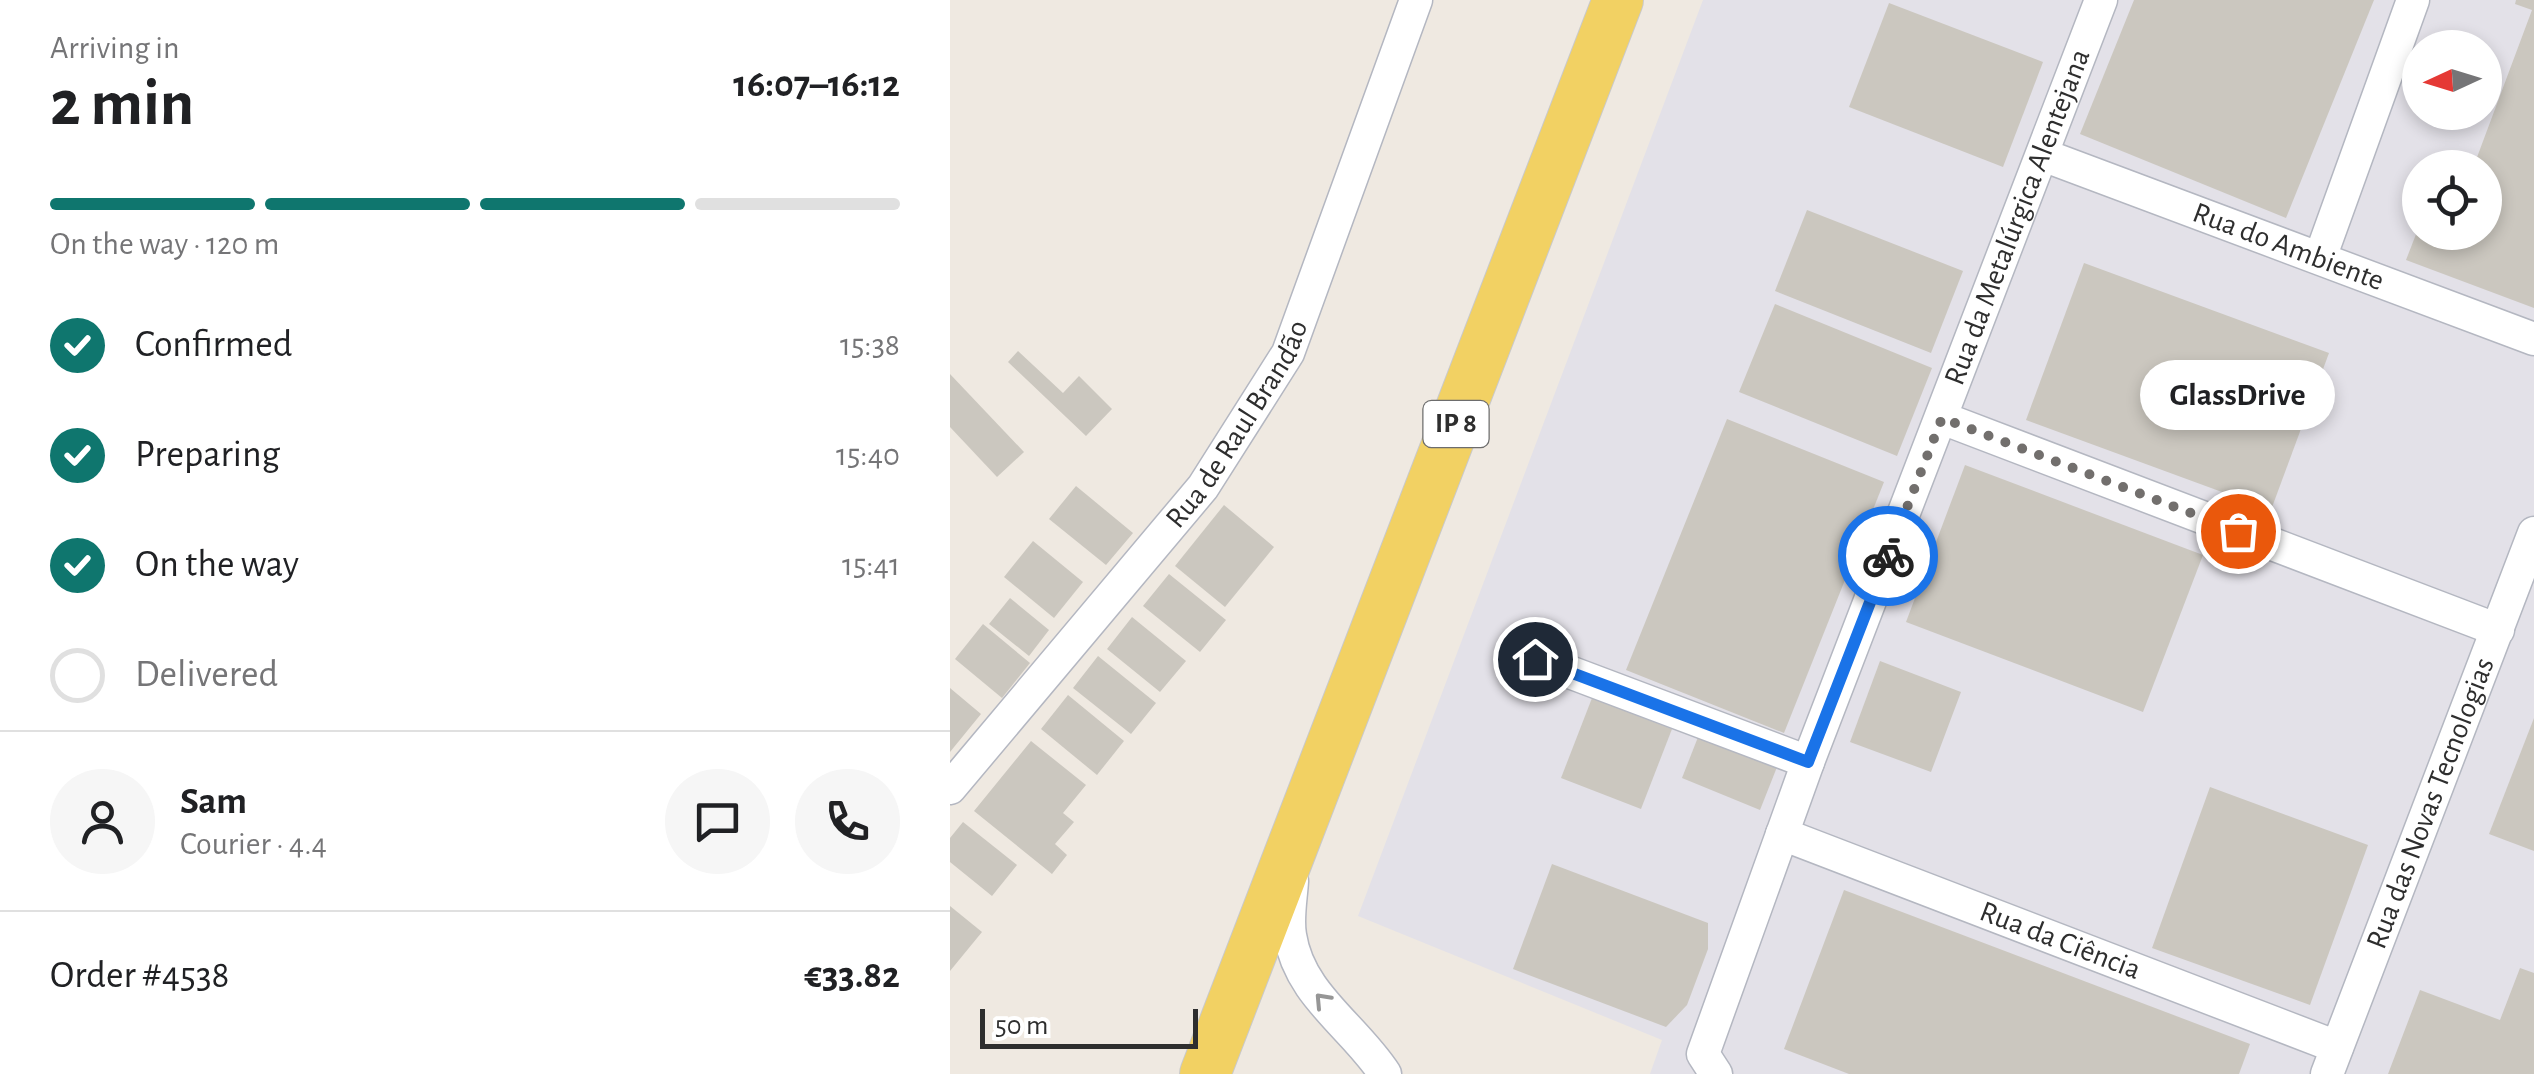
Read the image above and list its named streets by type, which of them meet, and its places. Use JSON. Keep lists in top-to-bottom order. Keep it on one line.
{"streets":{"main road":["IP 8"],"street":["Rua da Metalúrgica Alentejana","Rua do Ambiente","Rua de Raul Brandão","Rua das Novas Tecnologias","Rua da Ciência"]},"crossings":[["Rua da Metalúrgica Alentejana","Rua do Ambiente"],["Rua da Metalúrgica Alentejana","Rua da Ciência"],["Rua das Novas Tecnologias","Rua da Ciência"]],"places":["GlassDrive"],"scale_bar":"50 m","north":"left","page":{"heading":["2 min","Arriving in","16:07–16:12"],"panel":["Sam","Courier · 4.4","Order #4538","€33.82"],"bar":"On the way · 120 m","list":[["Confirmed","15:38"],["Preparing","15:40"],["On the way","15:41"],"Delivered"],"bubble":"GlassDrive","scale":"50 m"}}
